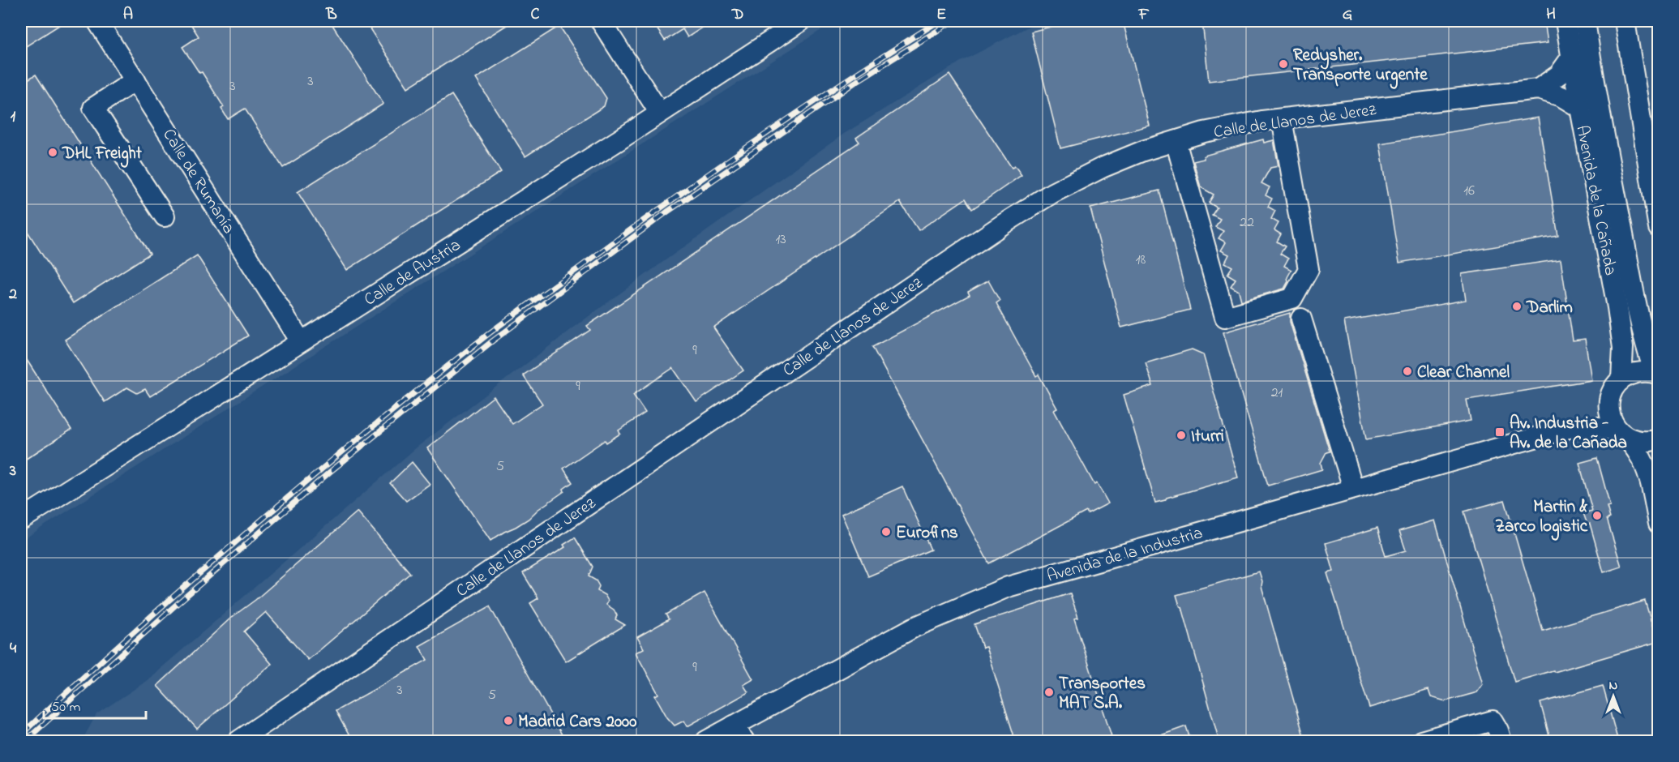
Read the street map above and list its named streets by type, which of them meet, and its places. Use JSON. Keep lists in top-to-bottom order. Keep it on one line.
{"streets":{"street":["Calle de Llanos de Jerez","Calle de Rumanía","Avenida de la Cañada","Calle de Austria","Avenida de la Industria"]},"crossings":[["Calle de Llanos de Jerez","Avenida de la Cañada"],["Calle de Rumanía","Calle de Austria"],["Avenida de la Cañada","Avenida de la Industria"]],"places":{"other":["Redysher. Transporte urgente","DHL Freight","Darlim","Clear Channel","Iturri","Martin & Zarco logistic","Eurofins","Transportes MAT S.A.","Madrid Cars 2000"],"transit":["Av. Industria - Av. de la Cañada"]},"house_numbers":["3","3","16","22","13","18","9","9","21","5","9","3","5"],"scale_bar":"50 m","north":"top","grid":{"columns":["A","B","C","D","E","F","G","H"],"rows":["1","2","3","4"]}}
